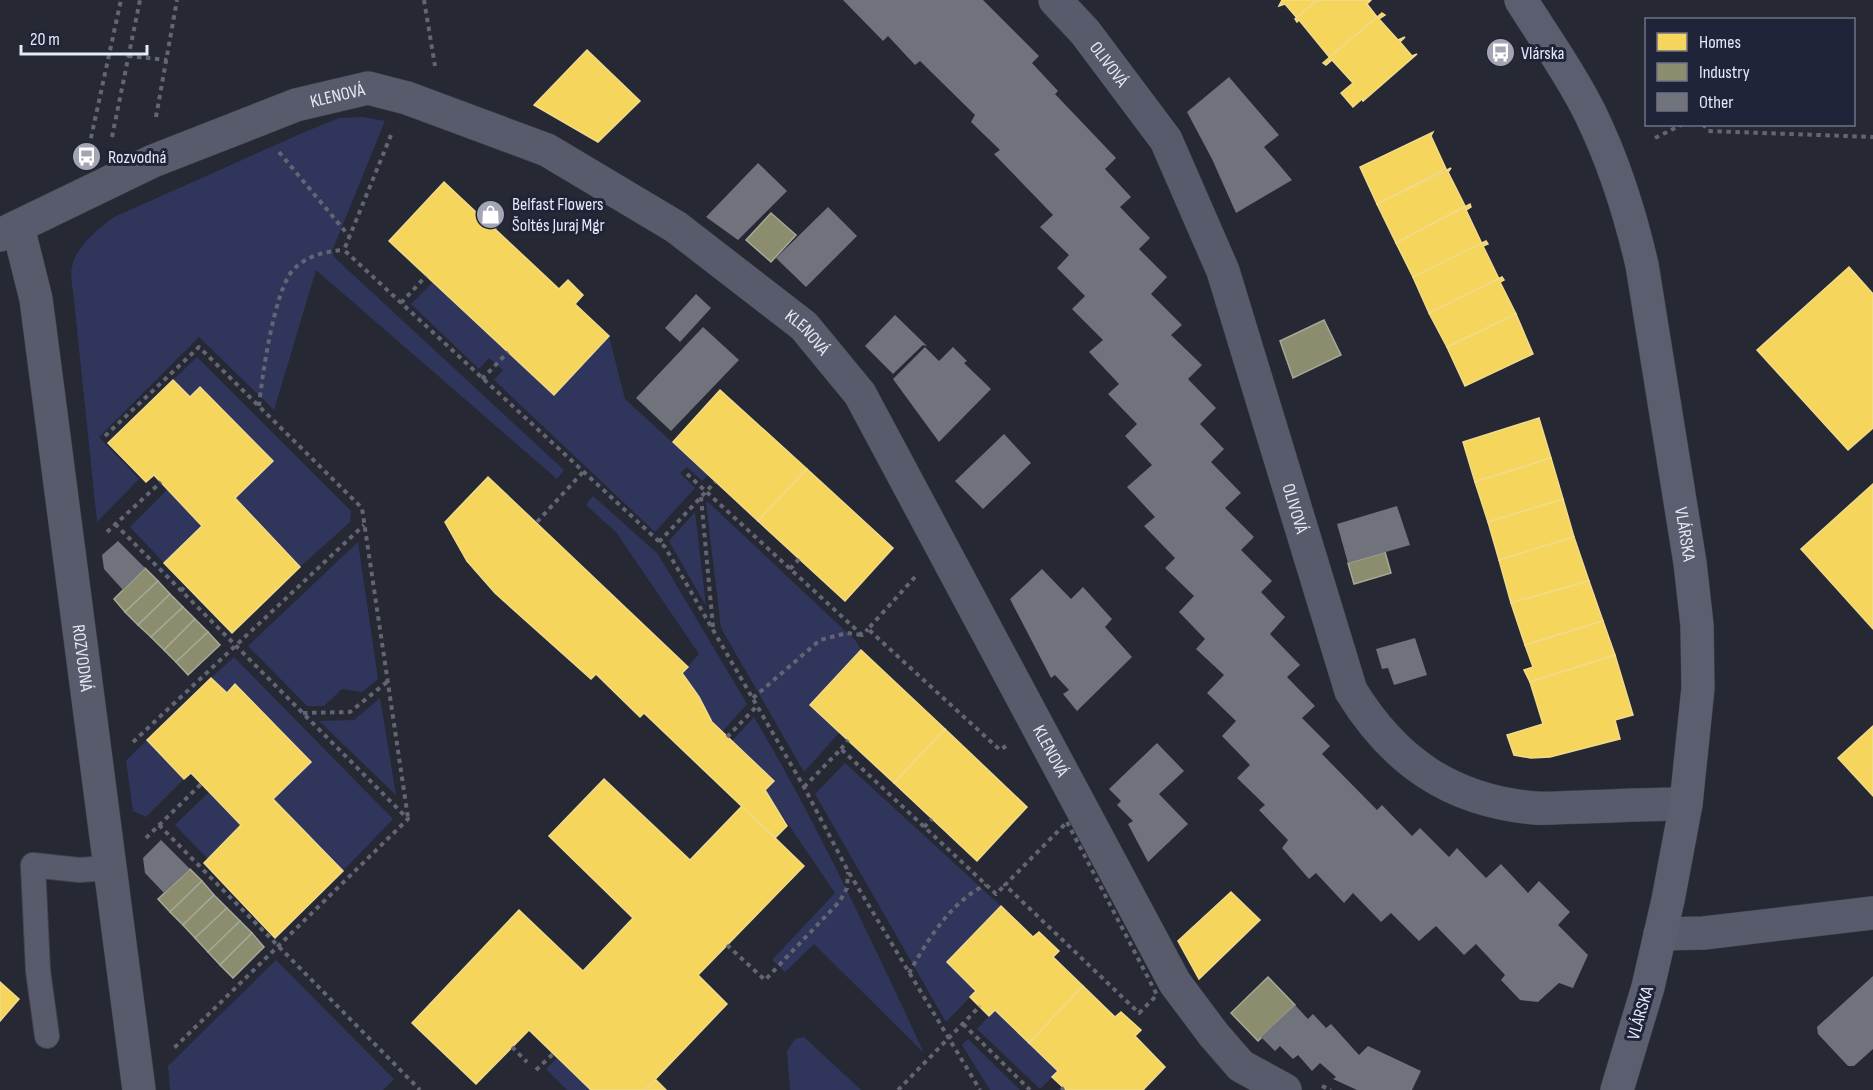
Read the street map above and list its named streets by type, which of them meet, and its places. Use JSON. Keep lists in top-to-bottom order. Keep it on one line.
{"streets":{"street":["OLIVOVÁ","KLENOVÁ","VLÁRSKA","ROZVODNÁ"]},"crossings":[["OLIVOVÁ","VLÁRSKA"],["KLENOVÁ","ROZVODNÁ"]],"places":{"bus stop":["Vlárska","Rozvodná"],"shop":["Belfast Flowers Šoltés Juraj Mgr"]},"legend":["Homes","Industry","Other"],"scale_bar":"20 m"}
